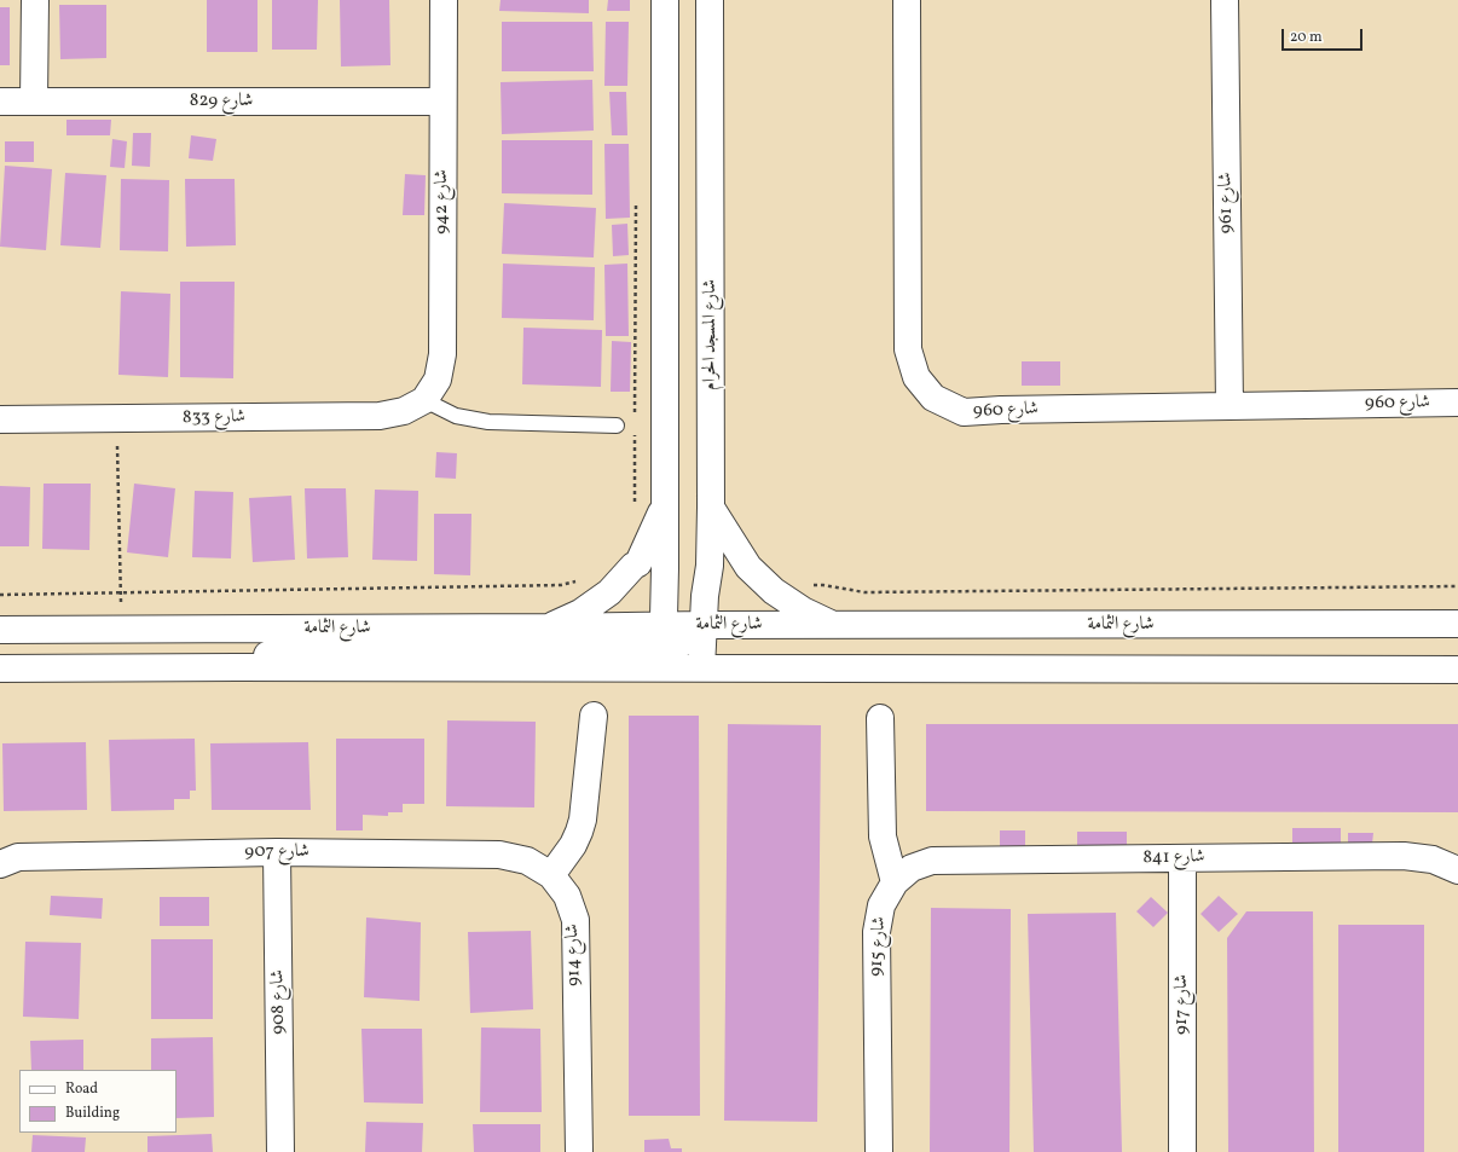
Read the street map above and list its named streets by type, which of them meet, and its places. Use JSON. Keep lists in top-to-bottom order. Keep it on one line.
{"streets":{"street":["شارع 829","شارع 942","شارع 961","شارع المسجد الحرام","شارع 960","شارع 833","شارع الثمامة","شارع 907","شارع 841","شارع 915","شارع 914","شارع 908","شارع 917"]},"crossings":[["شارع 829","شارع 942"],["شارع 942","شارع 833"],["شارع 961","شارع 960"],["شارع المسجد الحرام","شارع الثمامة"],["شارع 907","شارع 914"],["شارع 907","شارع 908"],["شارع 841","شارع 915"],["شارع 841","شارع 917"]],"legend":["Road","Building"],"scale_bar":"20 m"}
